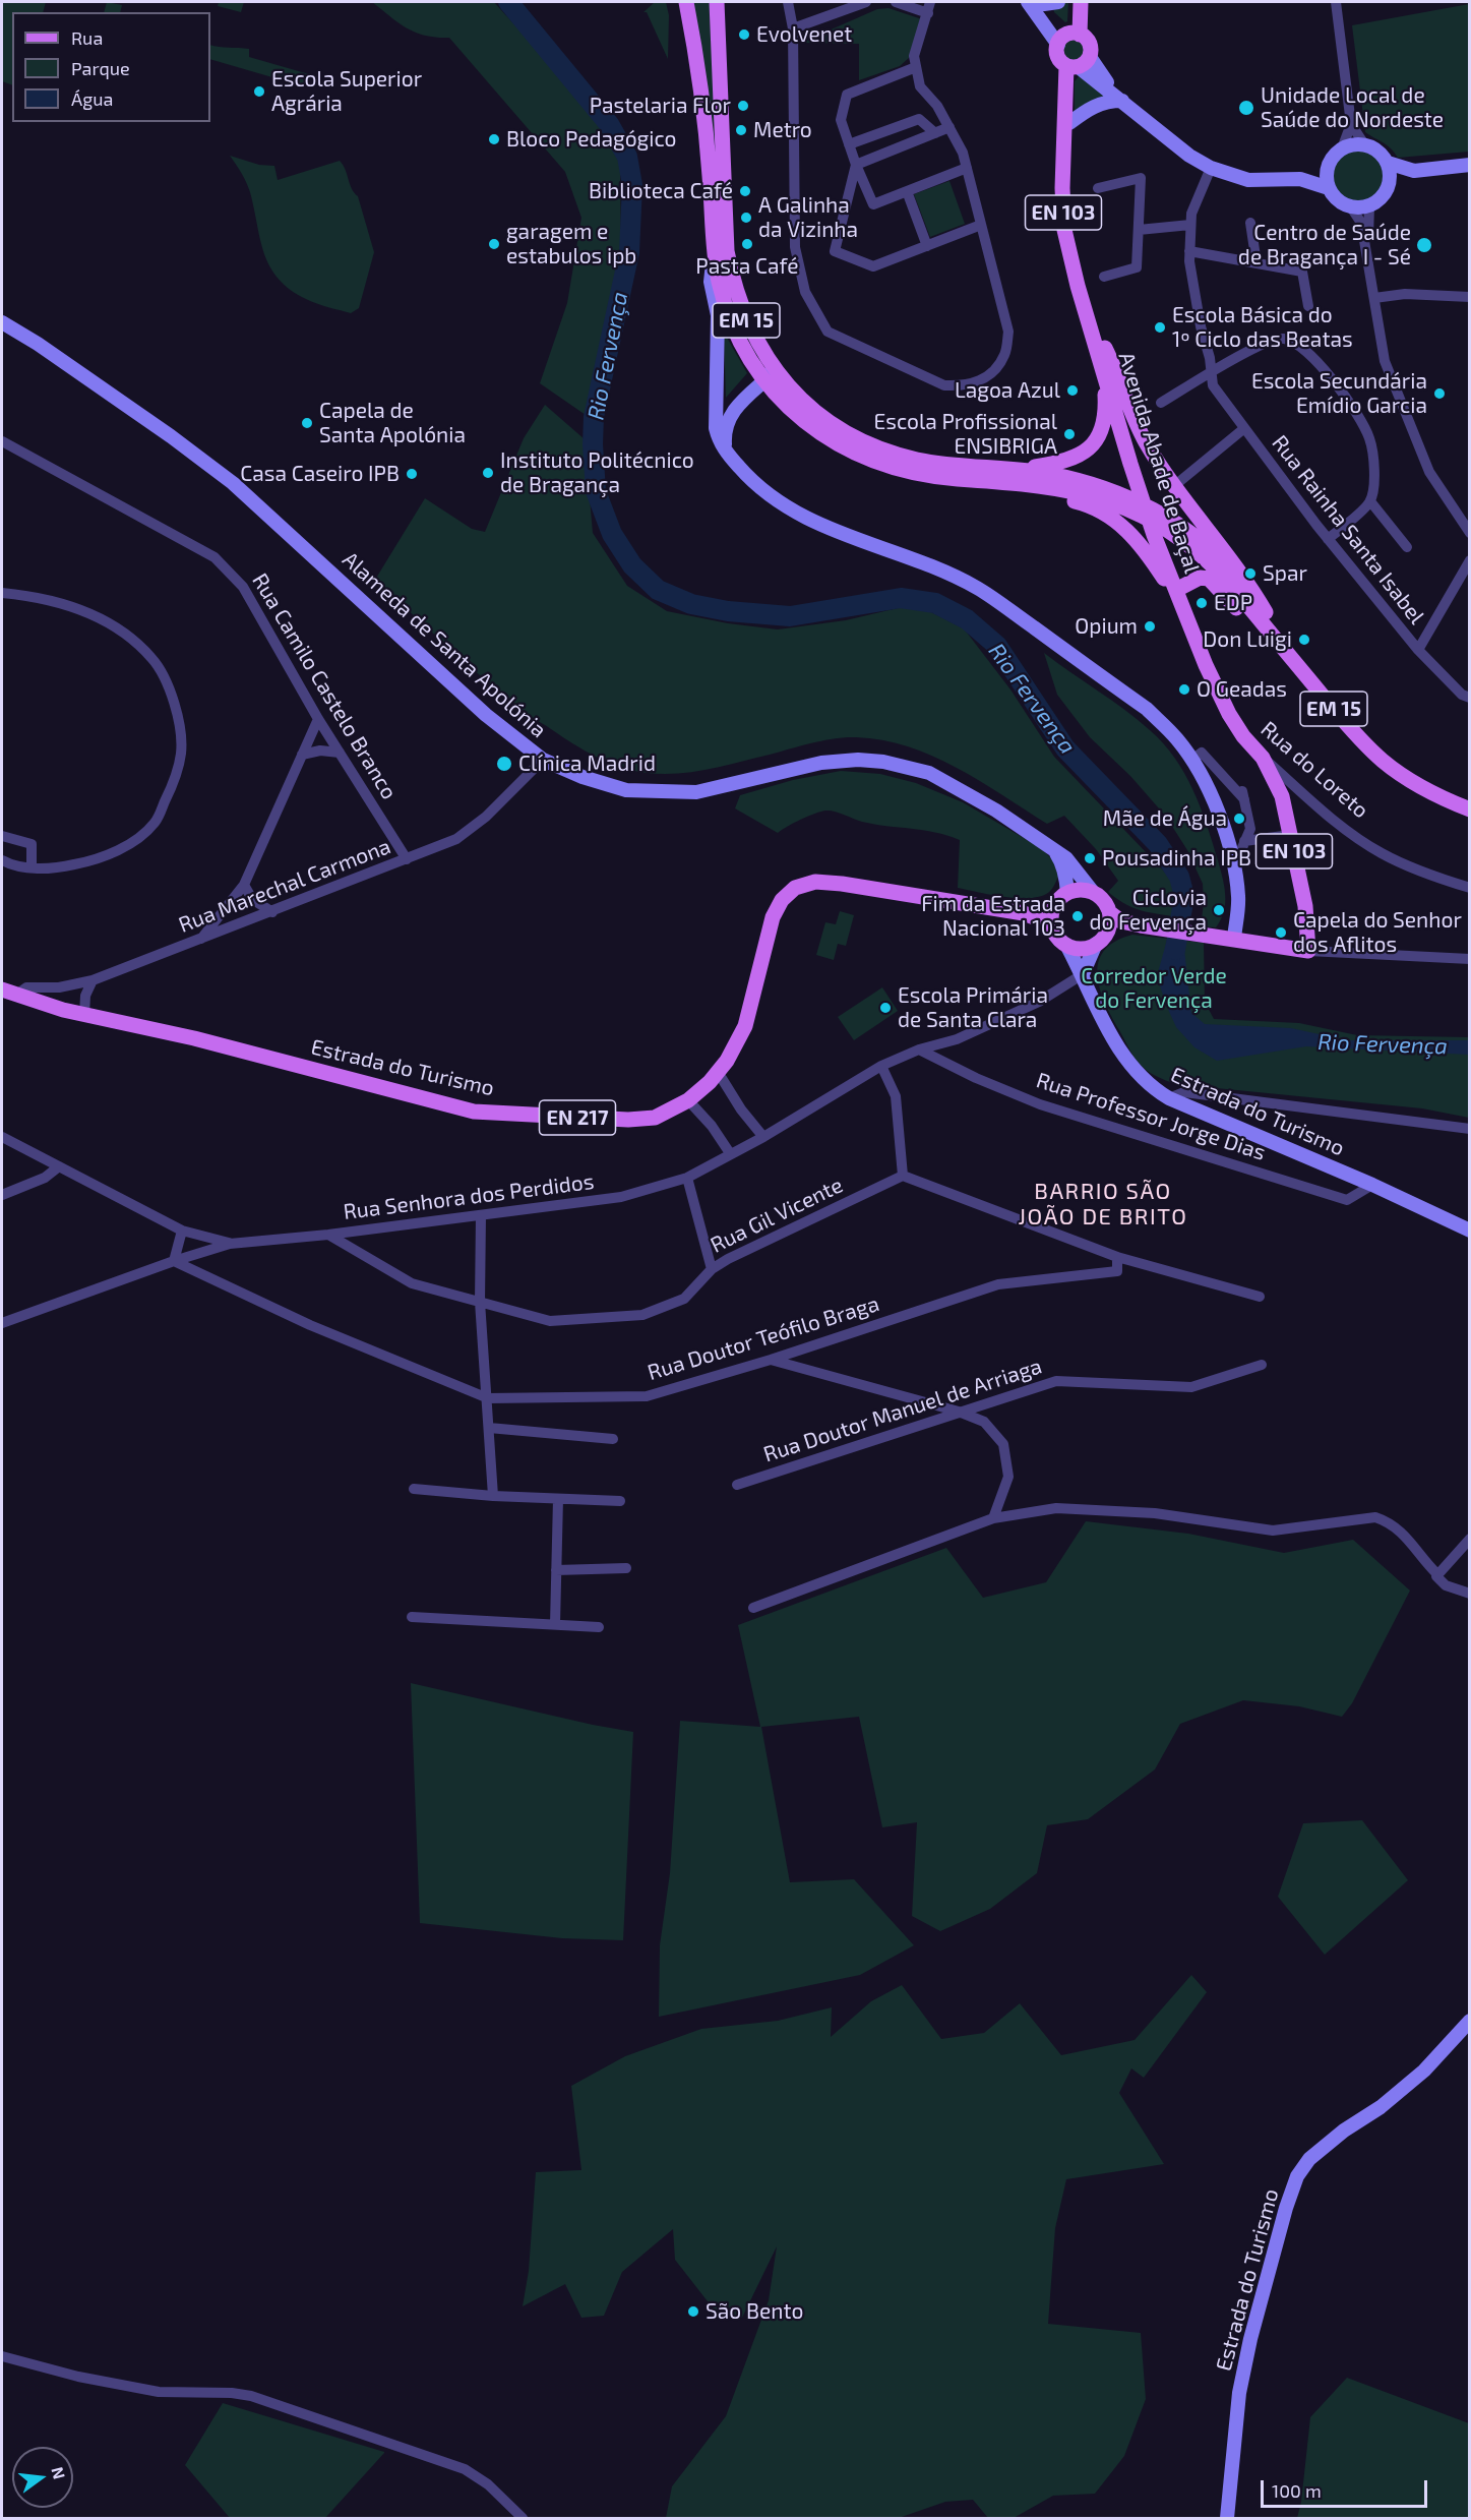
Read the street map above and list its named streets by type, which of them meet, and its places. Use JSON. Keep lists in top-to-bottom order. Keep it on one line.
{"streets":{"main road":["EN 103","EM 15","Avenida Abade de Baçal","Rua do Loreto","Estrada do Turismo","EN 217"],"street":["Rua Rainha Santa Isabel","Alameda de Santa Apolónia","Rua Camilo Castelo Branco","Rua Marechal Carmona","Rua Professor Jorge Dias","Rua Senhora dos Perdidos","Rua Gil Vicente","Rua Doutor Teófilo Braga","Rua Doutor Manuel de Arriaga"]},"crossings":[["EN 103","Rua do Loreto"],["Avenida Abade de Baçal","Rua do Loreto"],["Alameda de Santa Apolónia","Rua Marechal Carmona"],["Alameda de Santa Apolónia","Estrada do Turismo"],["Rua Camilo Castelo Branco","Rua Marechal Carmona"],["Rua Marechal Carmona","Estrada do Turismo"],["Estrada do Turismo","Rua Professor Jorge Dias"],["Estrada do Turismo","Rua Senhora dos Perdidos"],["Rua Professor Jorge Dias","Rua Senhora dos Perdidos"],["Rua Senhora dos Perdidos","Rua Gil Vicente"],["Rua Senhora dos Perdidos","Rua Doutor Teófilo Braga"]],"districts":["BARRIO SÃO JOÃO DE BRITO"],"water":["Rio Fervença"],"parks":["Corredor Verde do Fervença"],"places":["Evolvenet","Escola Superior Agrária","Pastelaria Flor","Unidade Local de Saúde do Nordeste","Metro","Bloco Pedagógico","Biblioteca Café","A Galinha da Vizinha","garagem e estabulos ipb","Pasta Café","Centro de Saúde de Bragança I - Sé","Escola Básica do 1º Ciclo das Beatas","Lagoa Azul","Escola Secundária Emídio Garcia","Capela de Santa Apolónia","Escola Profissional ENSIBRIGA","Instituto Politécnico de Bragança","Casa Caseiro IPB","Spar","EDP","Opium","Don Luigi","O Geadas","Clínica Madrid","Mãe de Água","Pousadinha IPB","Ciclovia do Fervença","Fim da Estrada Nacional 103","Capela do Senhor dos Aflitos","Escola Primária de Santa Clara","São Bento"],"legend":["Rua","Parque","Água"],"scale_bar":"100 m","north":"right"}
